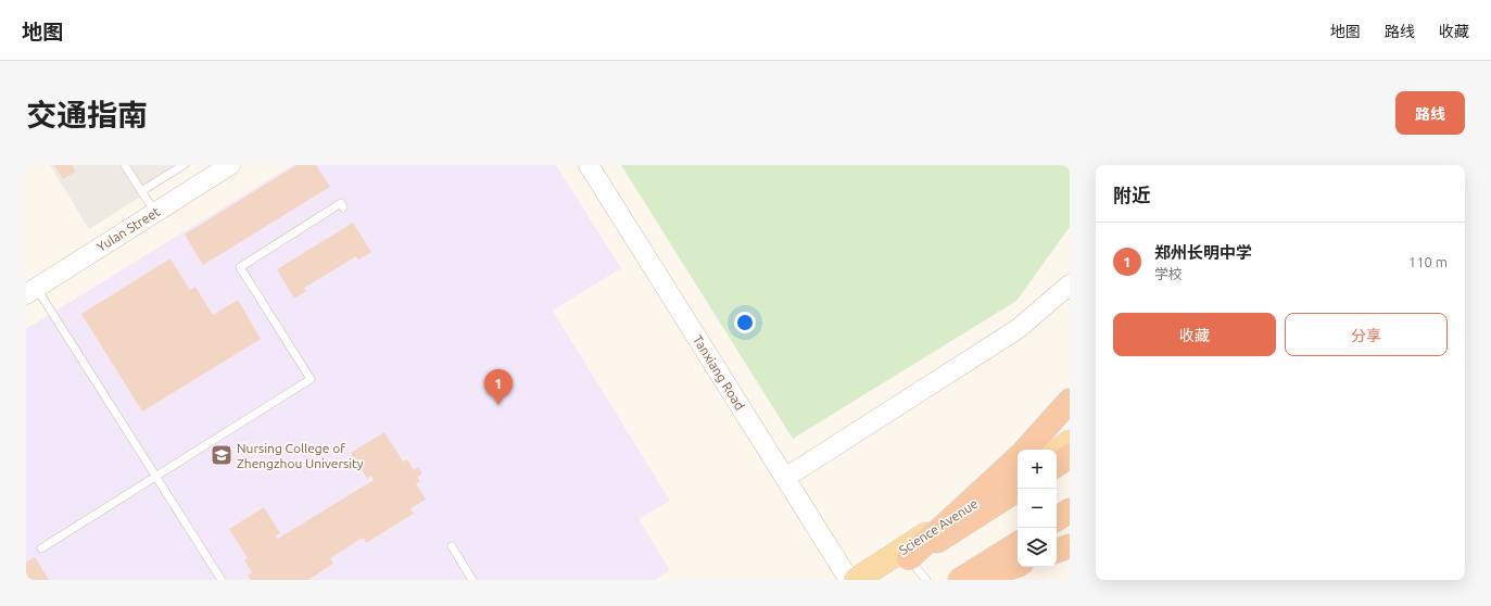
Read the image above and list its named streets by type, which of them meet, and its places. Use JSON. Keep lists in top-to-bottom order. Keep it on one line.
{"streets":{"main road":["Science Avenue"],"street":["Yulan Street","Tanxiang Road"]},"places":{"school or university":["Nursing College of Zhengzhou University"]},"page":{"header":"地图","nav":["地图","路线","收藏"],"title":"交通指南","buttons":["路线",["收藏","分享"]],"heading":"附近","list":[{"mark":"1","name":"郑州长明中学","note":"学校","value":"110 m"}],"pins":"1","map_buttons":["+","−"]}}
